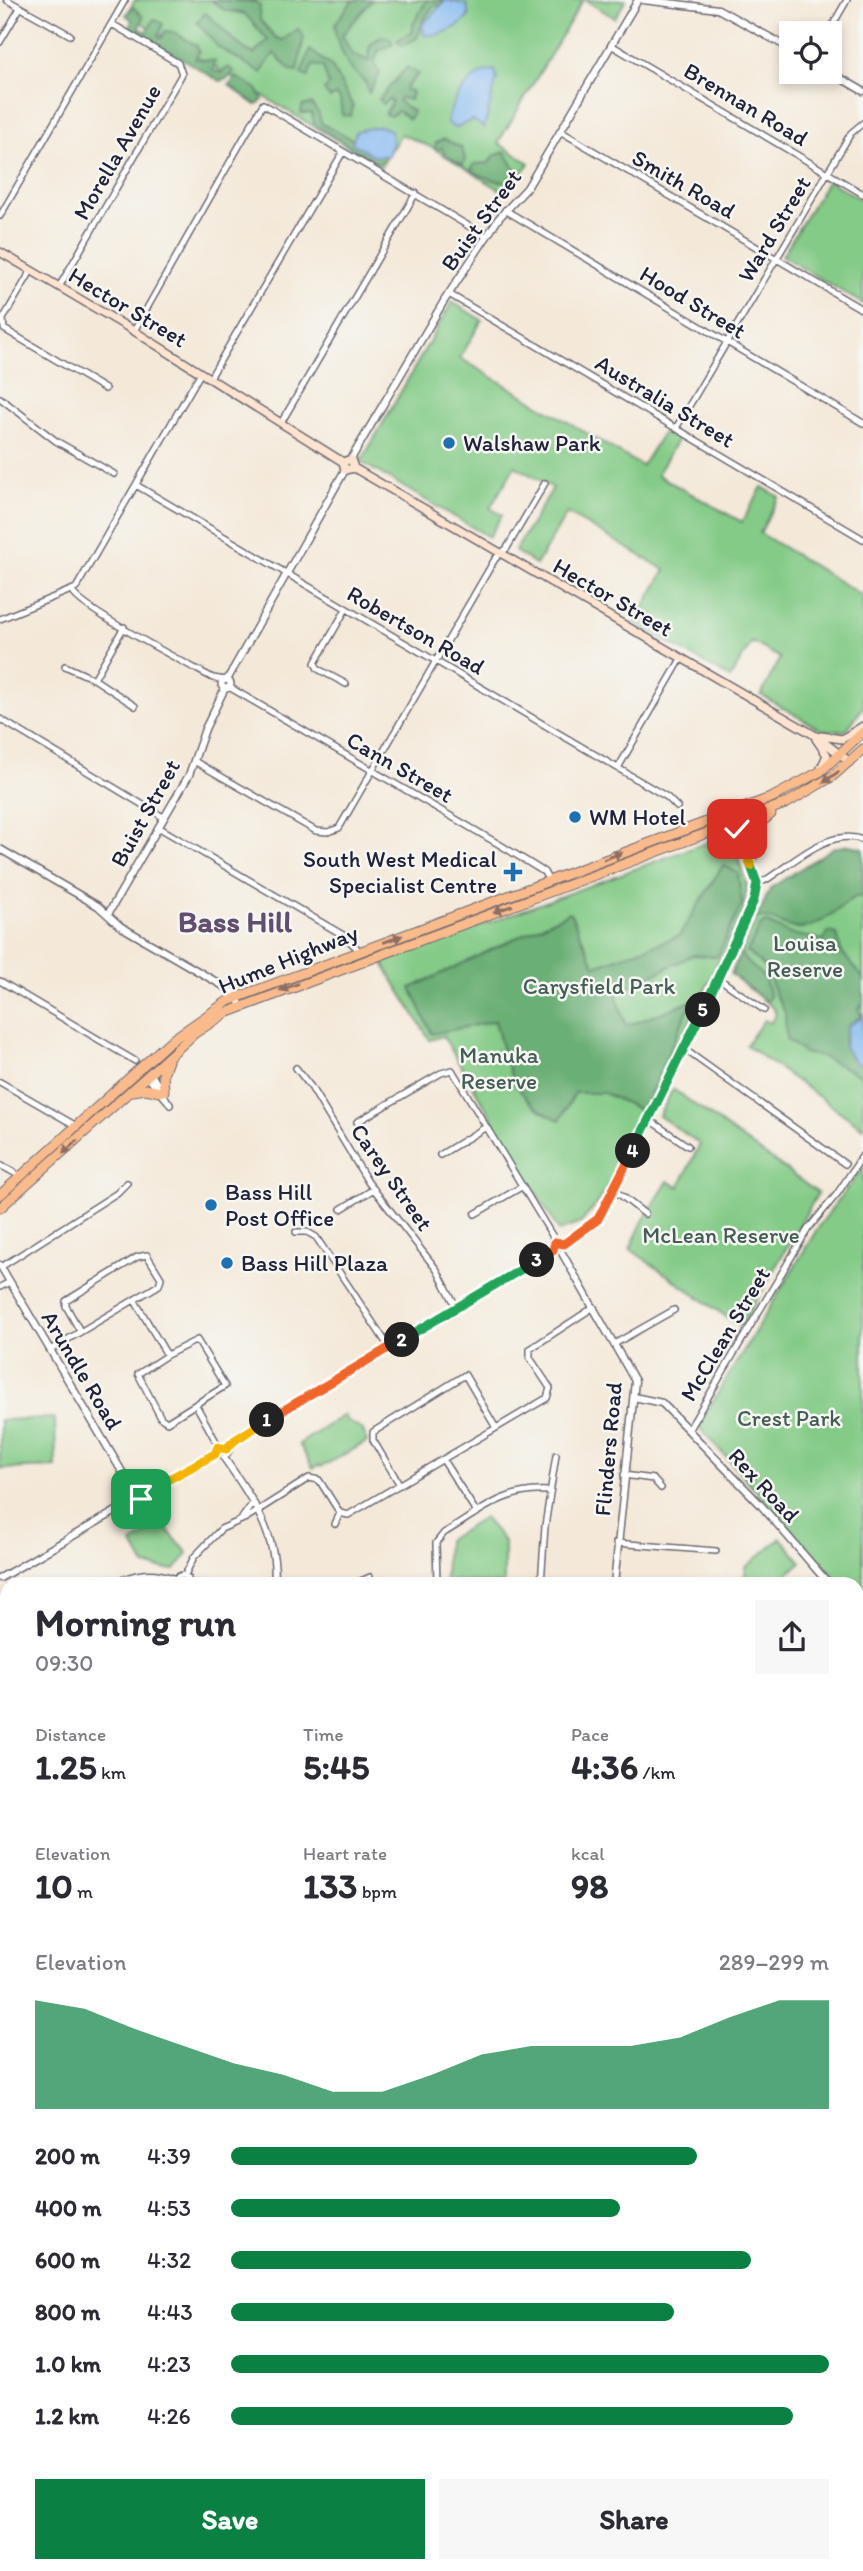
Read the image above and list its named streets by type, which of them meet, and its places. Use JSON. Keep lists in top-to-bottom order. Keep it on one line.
{"streets":{"highway":["Hume Highway"],"main road":["Hector Street"],"street":["Brennan Road","Morella Avenue","Smith Road","Buist Street","Ward Street","Hood Street","Australia Street","Robertson Road","Cann Street","Carey Street","McClean Street","Arundle Road","Flinders Road","Rex Road"]},"crossings":[["Brennan Road","Buist Street"],["Brennan Road","Ward Street"],["Morella Avenue","Hector Street"],["Smith Road","Buist Street"],["Smith Road","Ward Street"],["Buist Street","Hood Street"],["Buist Street","Hector Street"],["Buist Street","Australia Street"],["Buist Street","Robertson Road"],["Buist Street","Cann Street"],["Ward Street","Hood Street"],["Ward Street","Australia Street"],["Hector Street","Hume Highway"],["Cann Street","Hume Highway"],["McClean Street","Rex Road"],["Flinders Road","Rex Road"]],"districts":["Bass Hill"],"parks":["Louisa Reserve","Carysfield Park","Manuka Reserve","McLean Reserve","Crest Park"],"places":{"other":["Walshaw Park","WM Hotel","Bass Hill Post Office","Bass Hill Plaza"],"health":["South West Medical Specialist Centre"]},"page":{"pins":["5","4","3","2","1"],"heading":["Morning run","09:30"],"stats":[["Distance","1.25 km"],["Time","5:45"],["Pace","4:36 /km"],["Elevation","10 m"],["Heart rate","133 bpm"],["kcal","98"]],"chart":["Elevation","289–299 m"],"list":[{"name":"200 m","note":"4:39"},{"name":"400 m","note":"4:53"},{"name":"600 m","note":"4:32"},{"name":"800 m","note":"4:43"},{"name":"1.0 km","note":"4:23"},{"name":"1.2 km","note":"4:26"}],"buttons":["Save","Share"]}}
